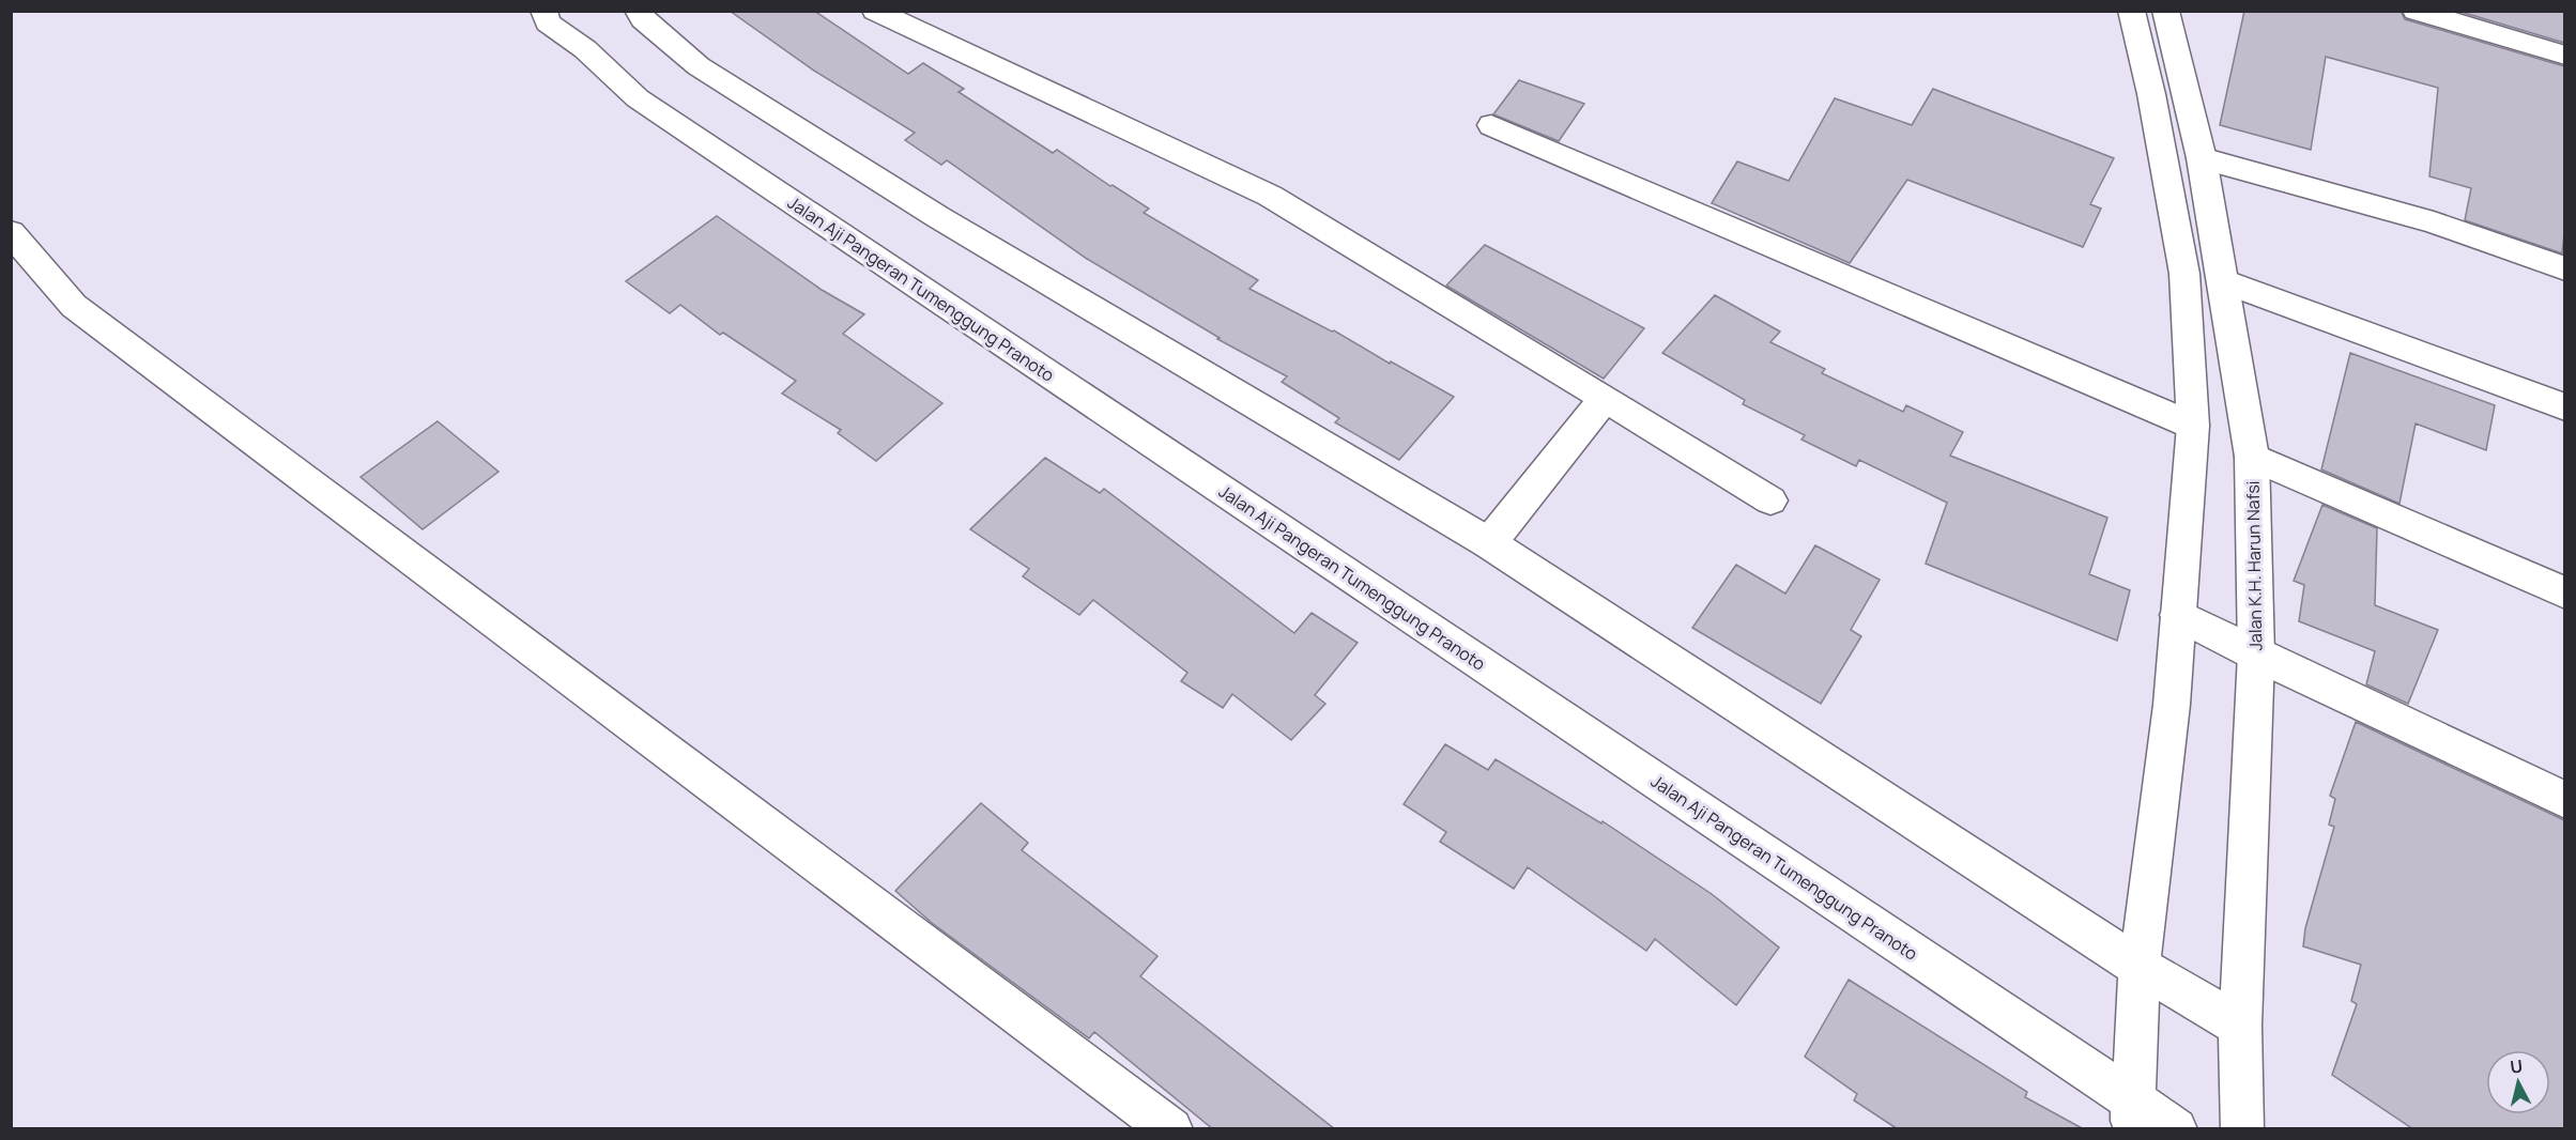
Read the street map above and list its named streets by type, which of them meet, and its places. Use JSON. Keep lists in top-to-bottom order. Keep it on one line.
{"streets":{"main road":["Jalan Aji Pangeran Tumenggung Pranoto","Jalan K.H. Harun Nafsi"]},"north":"top"}
